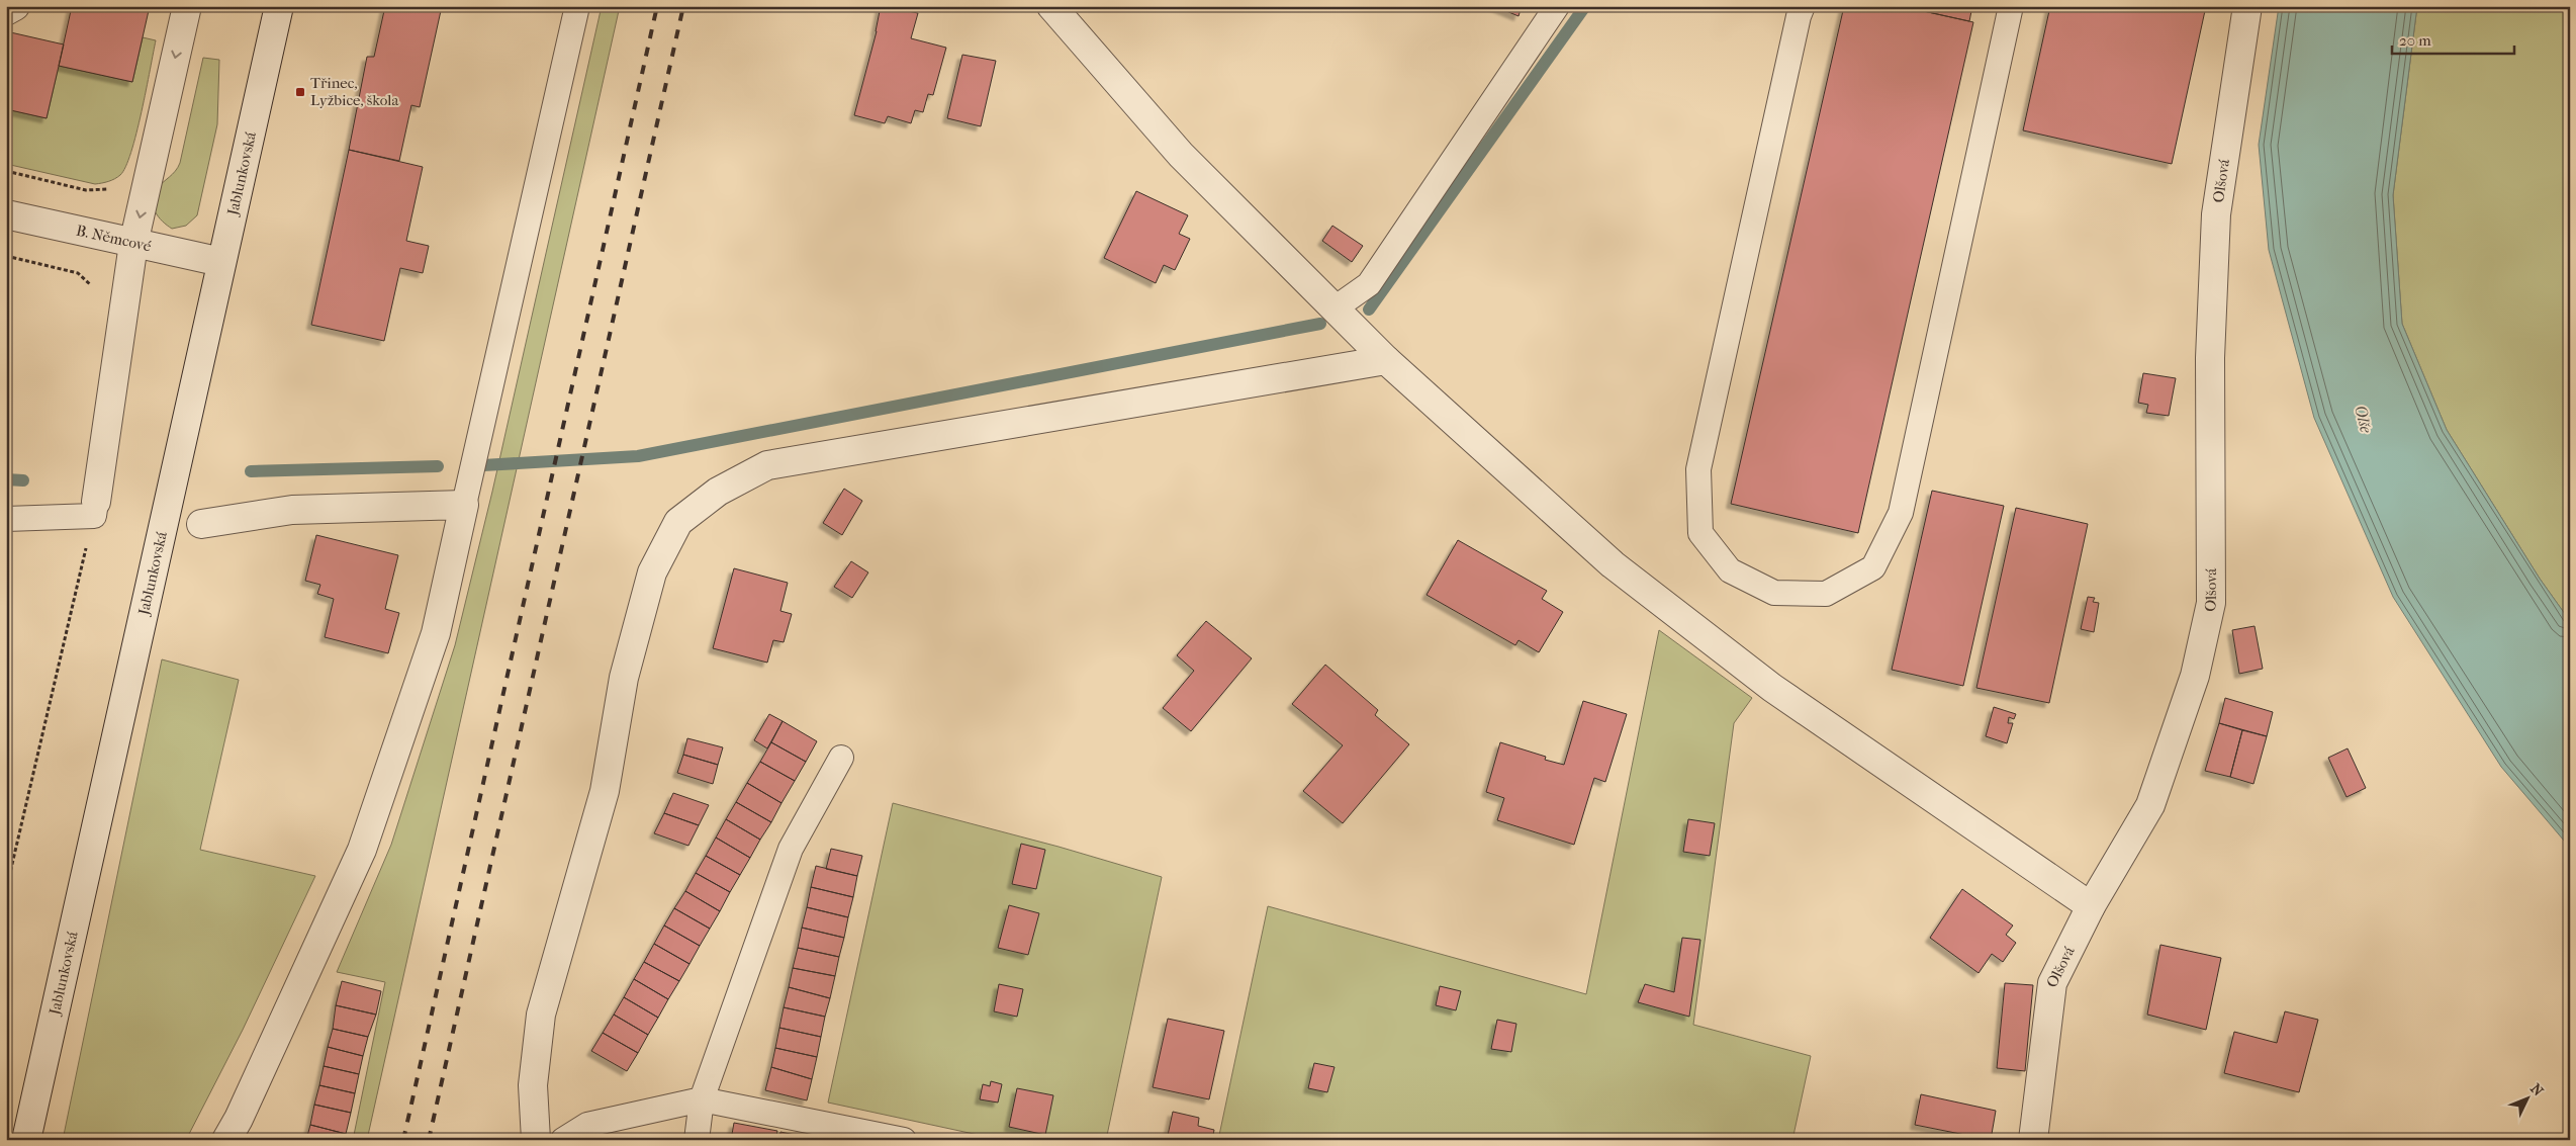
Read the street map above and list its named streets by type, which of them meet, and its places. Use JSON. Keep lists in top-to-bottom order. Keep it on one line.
{"streets":{"street":["Jablunkovská","Olšová","B. Němcové"]},"crossings":[["Jablunkovská","B. Němcové"]],"water":["Olše"],"places":{"transit":["Třinec, Lyžbice, škola"]},"scale_bar":"20 m","north":"top right"}
